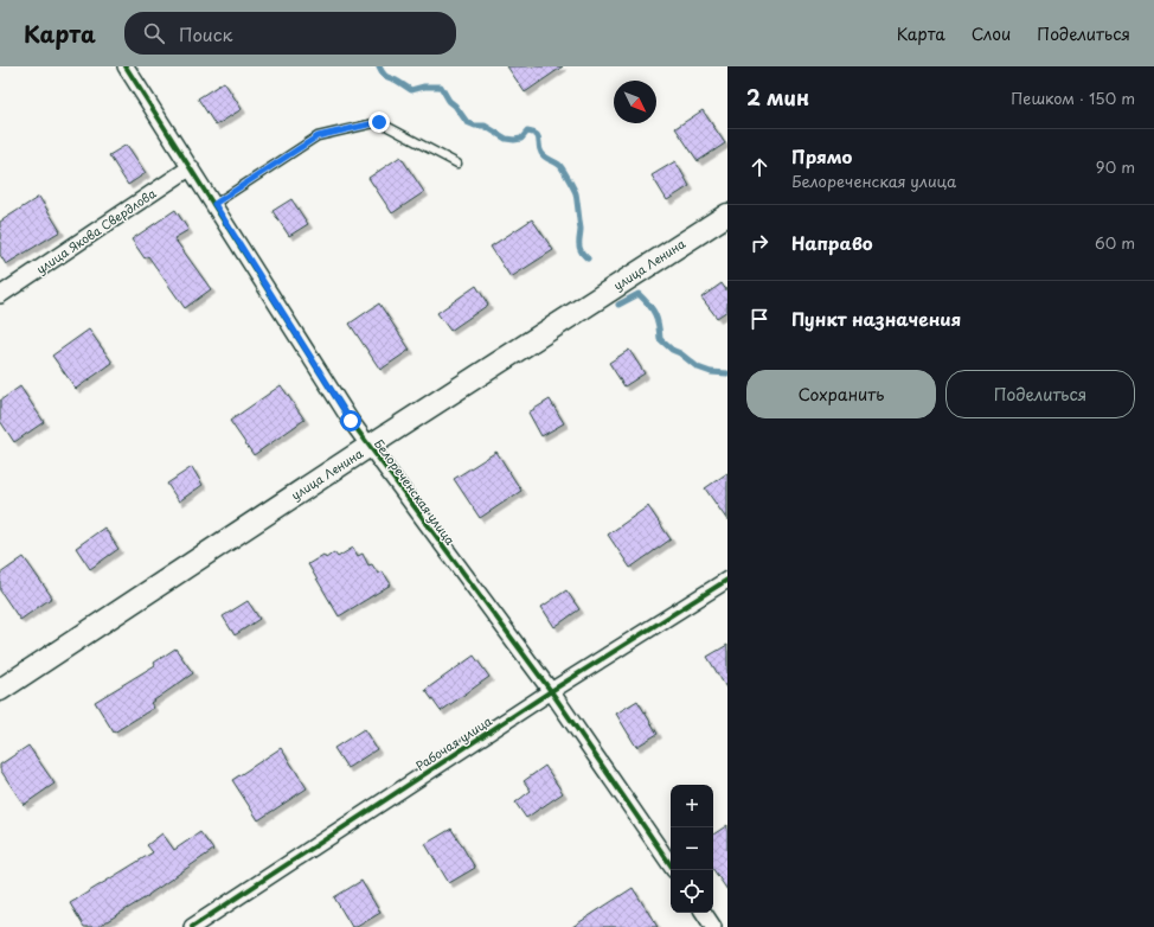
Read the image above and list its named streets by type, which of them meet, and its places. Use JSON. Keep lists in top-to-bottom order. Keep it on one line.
{"streets":{"main road":["улица Ленина"],"street":["улица Якова Свердлова","Белореченская улица","Рабочая улица"]},"crossings":[["улица Якова Свердлова","Белореченская улица"],["улица Ленина","Белореченская улица"],["Белореченская улица","Рабочая улица"]],"north":"bottom right","page":{"header":"Карта","search":"Поиск","nav":["Карта","Слои","Поделиться"],"heading":["2 мин","Пешком · 150 m"],"list":[["Прямо","Белореченская улица","90 m"],["Направо","60 m"],"Пункт назначения"],"buttons":["Сохранить","Поделиться"],"map_buttons":["+","−"]}}
